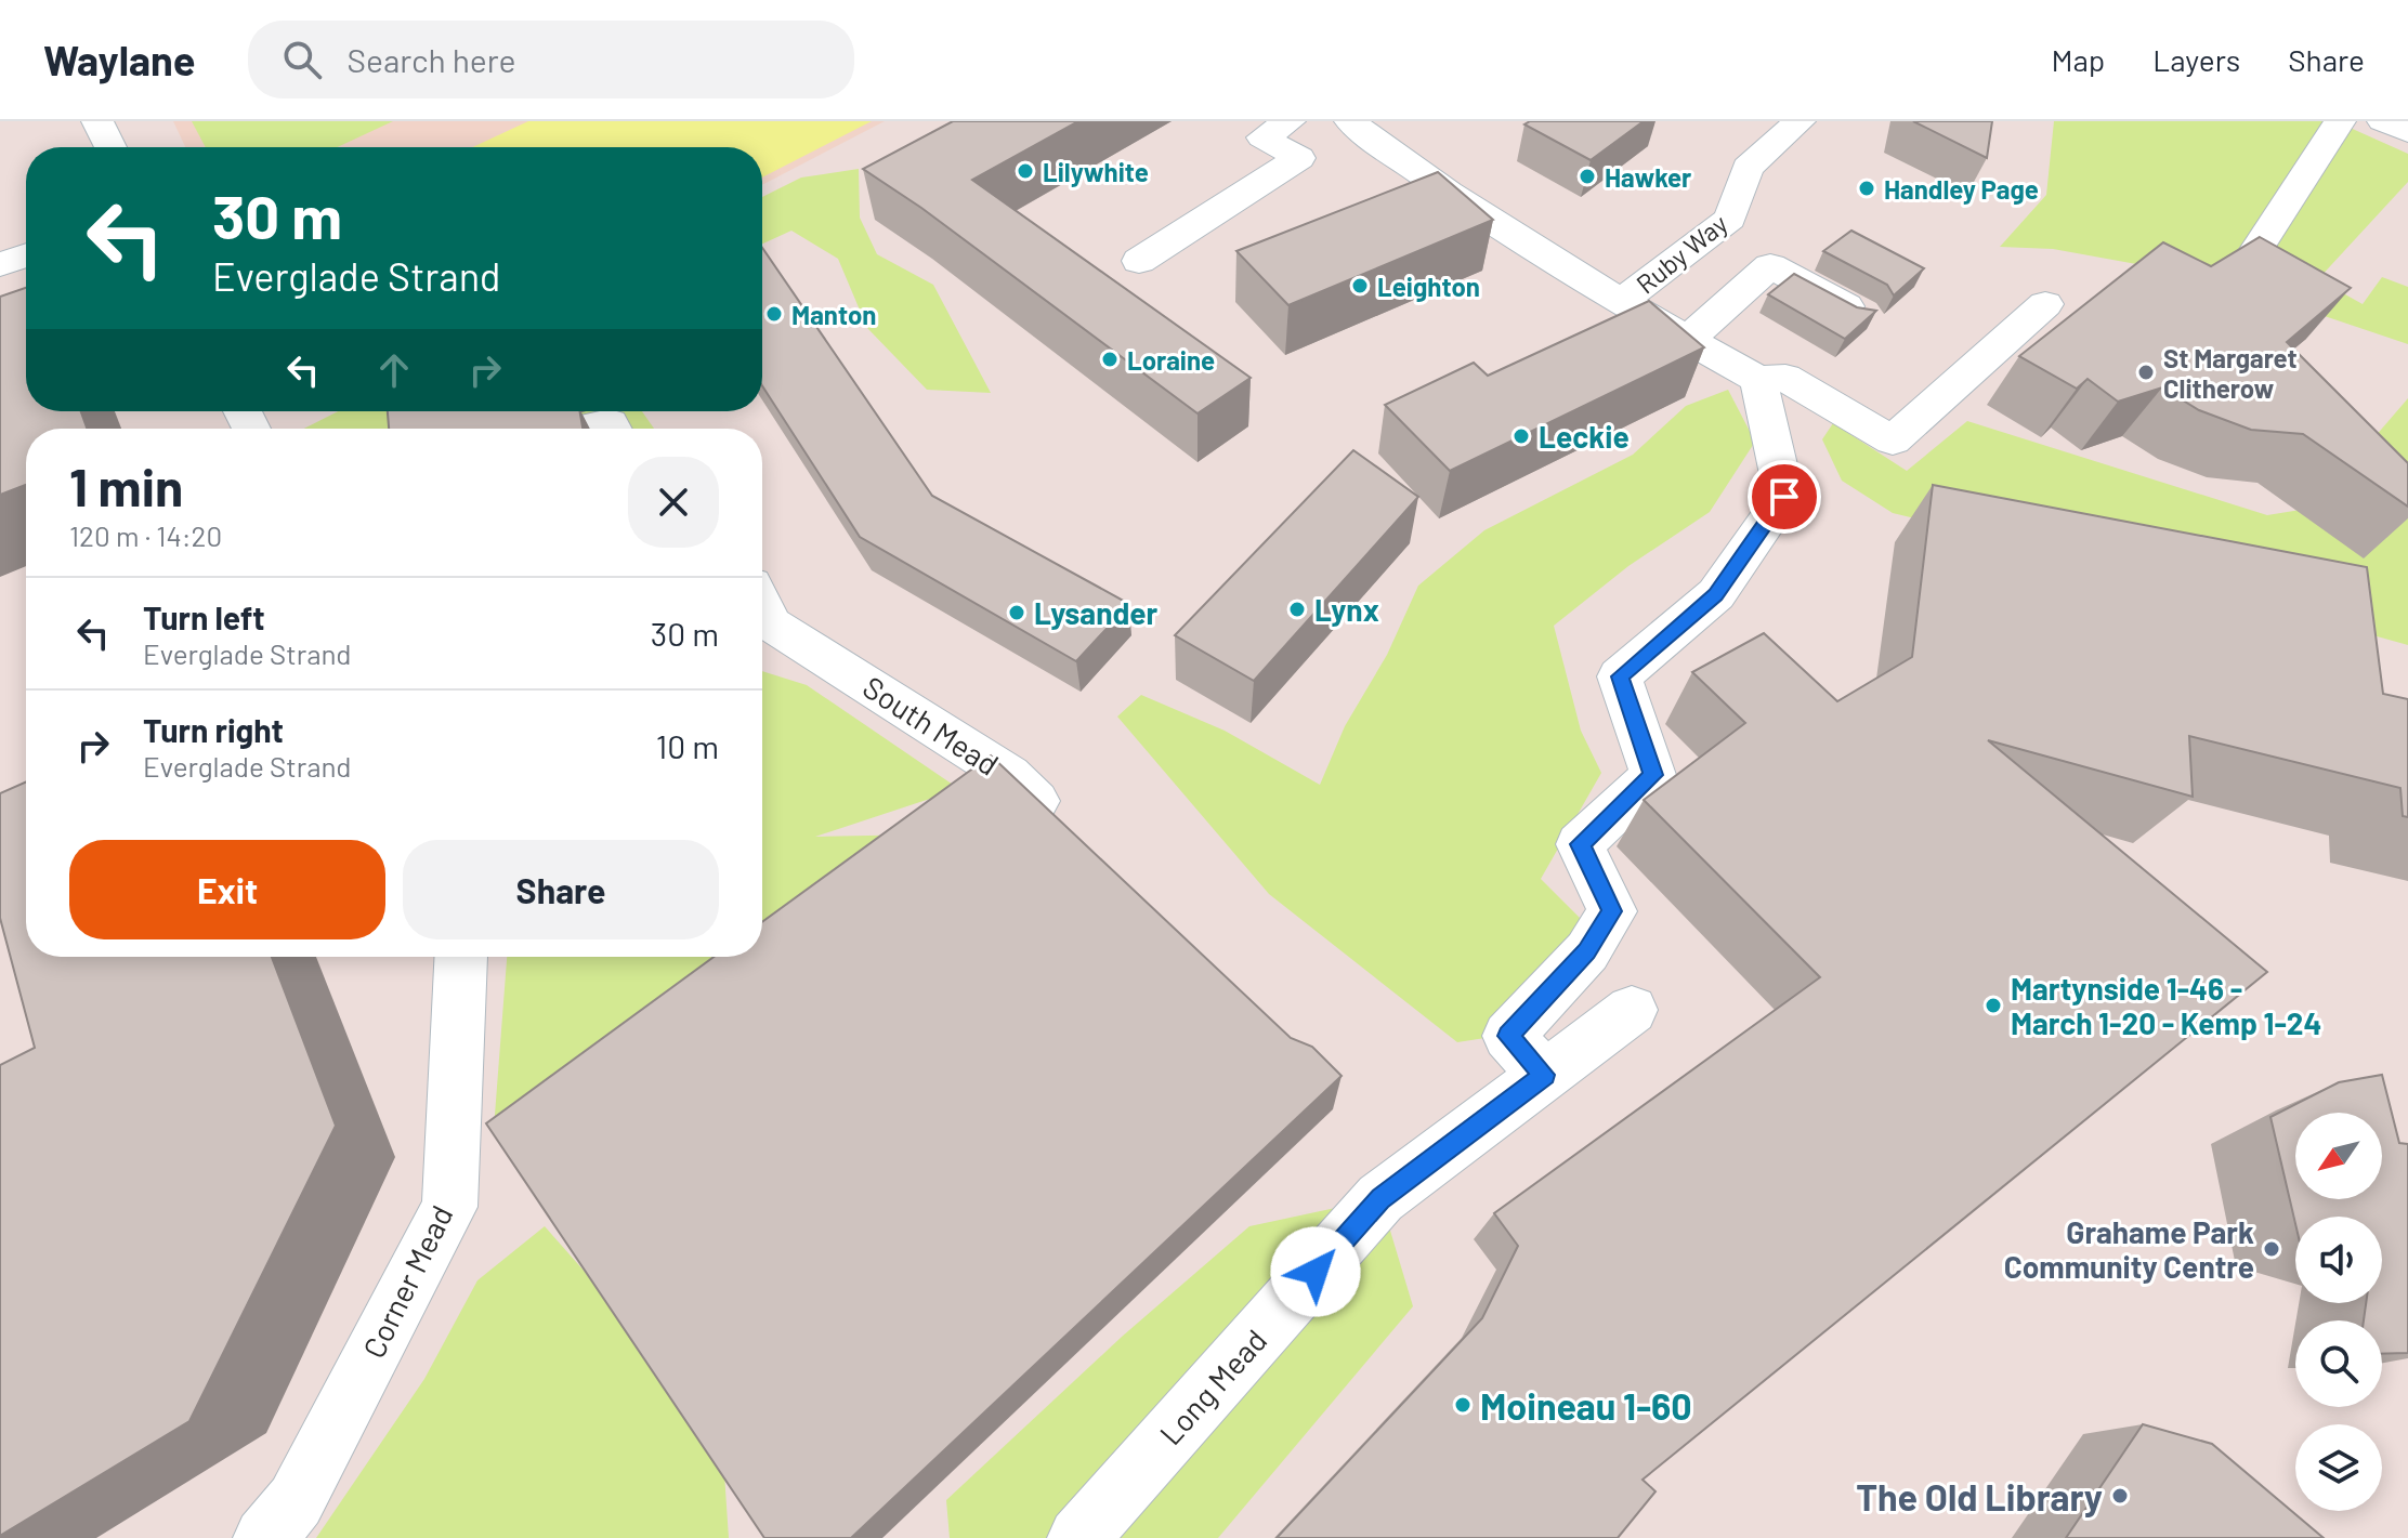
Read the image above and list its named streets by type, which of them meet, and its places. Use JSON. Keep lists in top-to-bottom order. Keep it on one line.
{"streets":{"street":["Ruby Way","South Mead","Corner Mead","Long Mead"]},"places":["Lilywhite","Hawker","Handley Page","Leighton","Manton","Loraine","St Margaret Clitherow","Leckie","Lynx","Lysander","Martynside 1-46 - March 1-20 - Kemp 1-24","Grahame Park Community Centre","Moineau 1-60","The Old Library"],"north":"bottom left","page":{"header":"Waylane","search":"Search here","nav":["Map","Layers","Share"],"turn":["30 m","Everglade Strand"],"heading":["1 min","120 m · 14:20"],"list":[{"name":"Turn left","note":"Everglade Strand","value":"30 m"},{"name":"Turn right","note":"Everglade Strand","value":"10 m"}],"buttons":["Exit","Share"]}}
